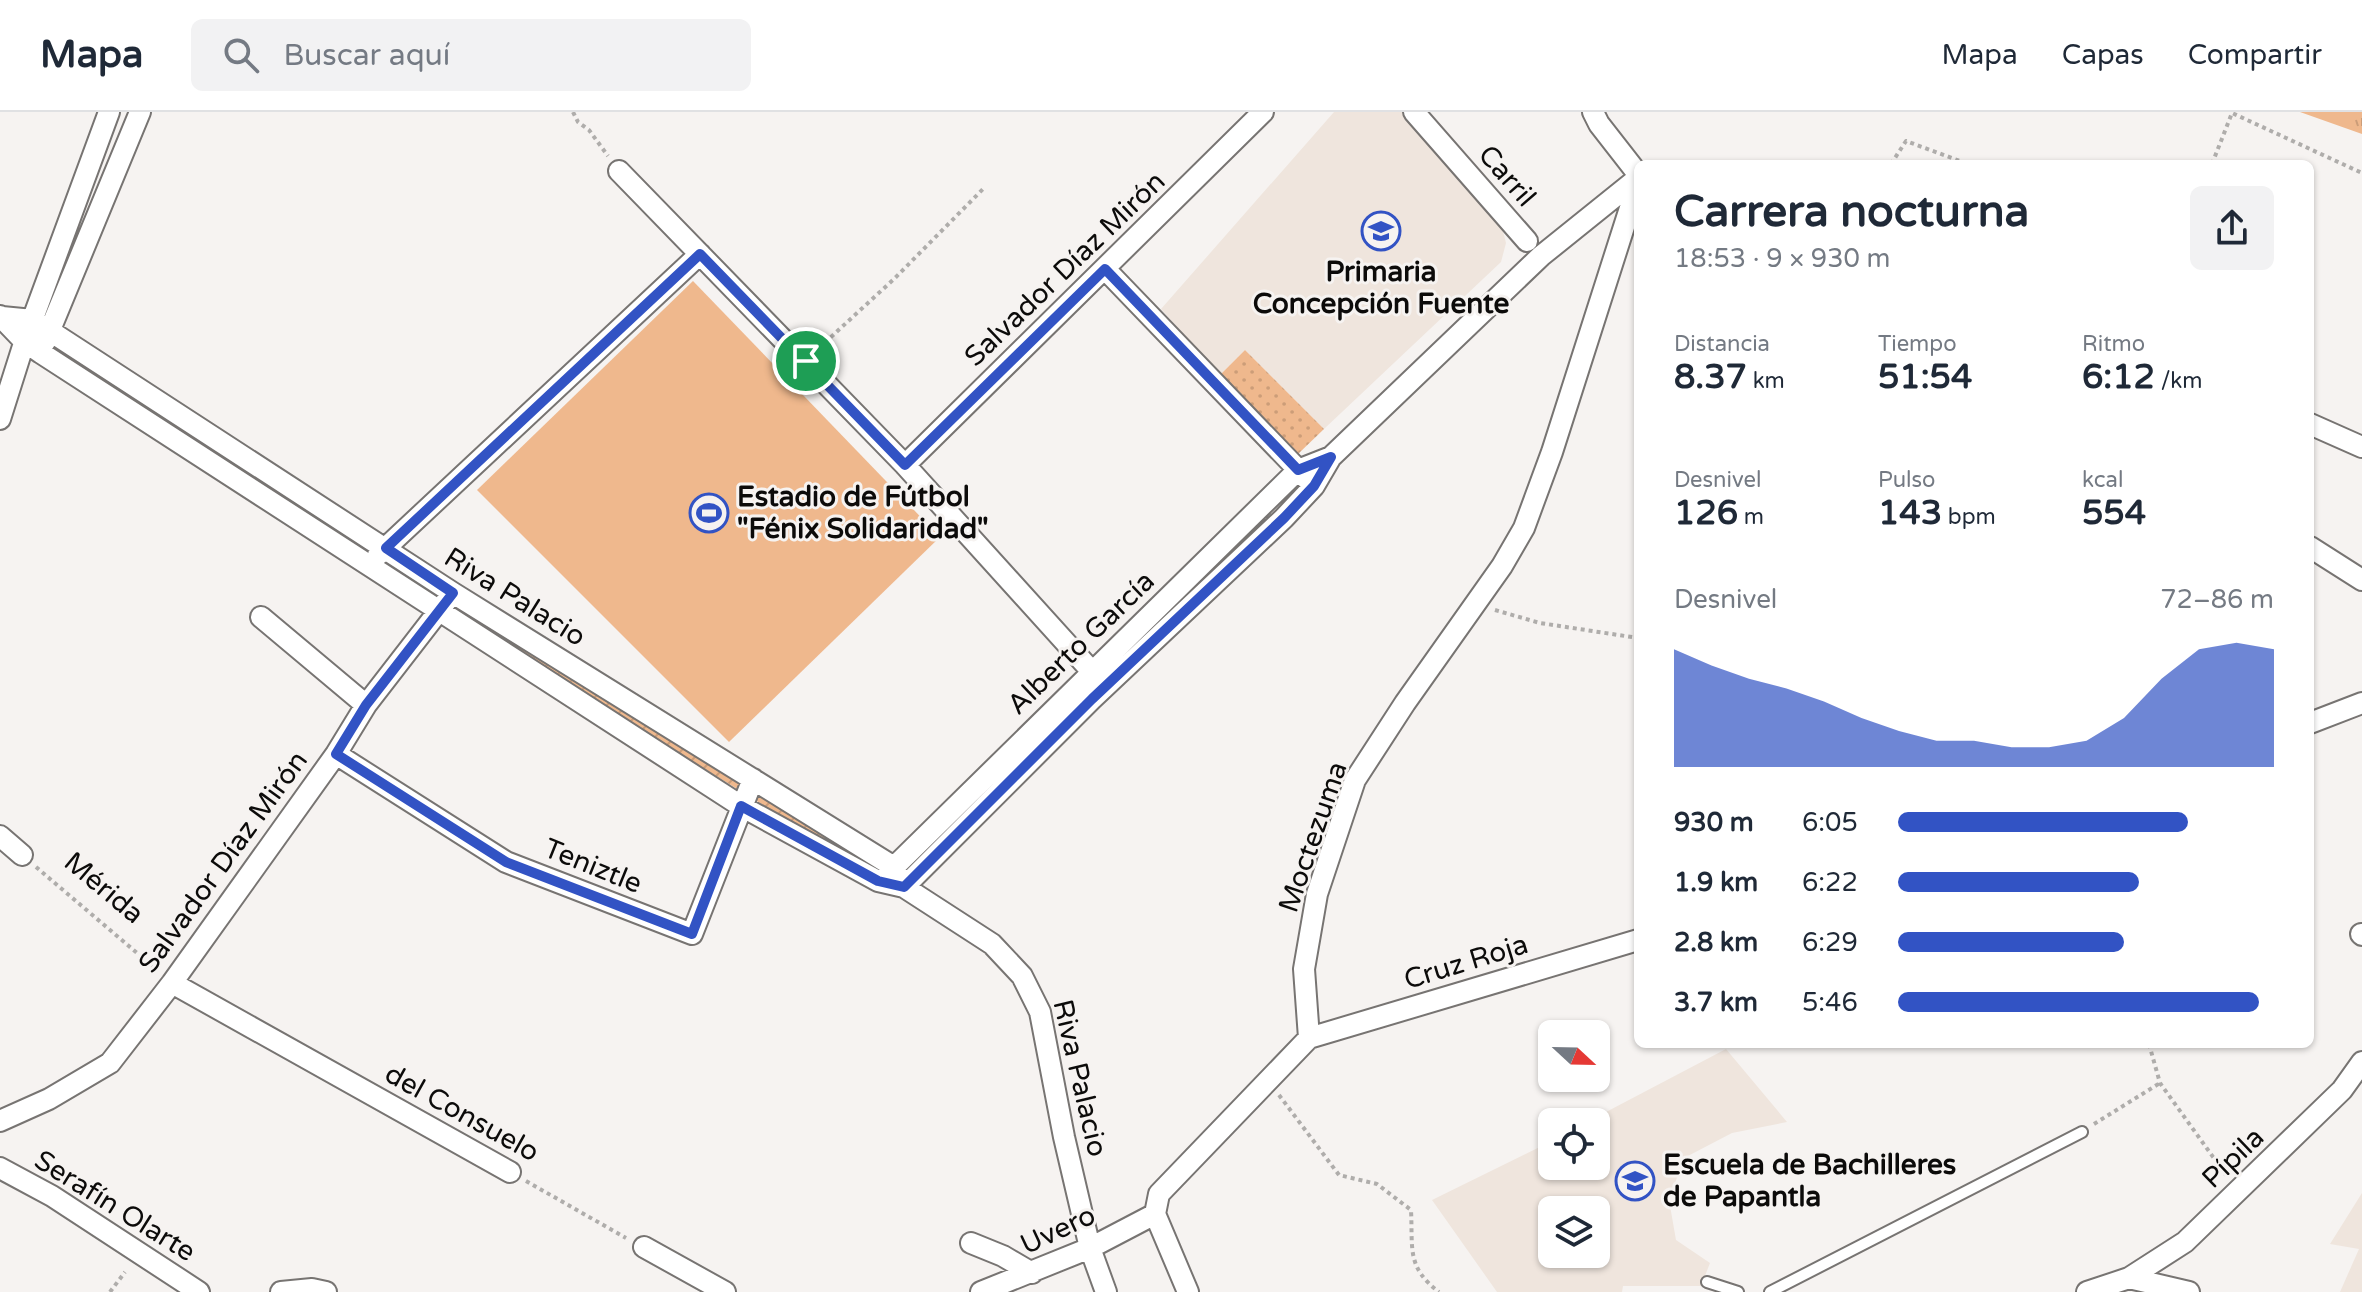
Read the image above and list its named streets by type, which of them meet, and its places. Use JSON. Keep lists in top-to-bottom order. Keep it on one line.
{"streets":{"street":["Carril","Salvador Díaz Mirón","Riva Palacio","Alberto García","Moctezuma","Teniztle","Mérida","Cruz Roja","del Consuelo","Pípila","Serafín Olarte","Uvero"]},"crossings":[["Salvador Díaz Mirón","Riva Palacio"],["Salvador Díaz Mirón","Teniztle"],["Salvador Díaz Mirón","Mérida"],["Salvador Díaz Mirón","del Consuelo"],["Riva Palacio","Alberto García"],["Riva Palacio","Teniztle"],["Riva Palacio","Uvero"],["Moctezuma","Cruz Roja"],["Mérida","del Consuelo"]],"places":{"school or university":["Primaria Concepción Fuente","Escuela de Bachilleres de Papantla"],"sports":["Estadio de Fútbol \"Fénix Solidaridad\""]},"north":"right","page":{"header":"Mapa","search":"Buscar aquí","nav":["Mapa","Capas","Compartir"],"heading":["Carrera nocturna","18:53 · 9 × 930 m"],"stats":[["Distancia","8.37 km"],["Tiempo","51:54"],["Ritmo","6:12 /km"],["Desnivel","126 m"],["Pulso","143 bpm"],["kcal","554"]],"chart":["Desnivel","72–86 m"],"list":[{"name":"930 m","note":"6:05"},{"name":"1.9 km","note":"6:22"},{"name":"2.8 km","note":"6:29"},{"name":"3.7 km","note":"5:46"}]}}
